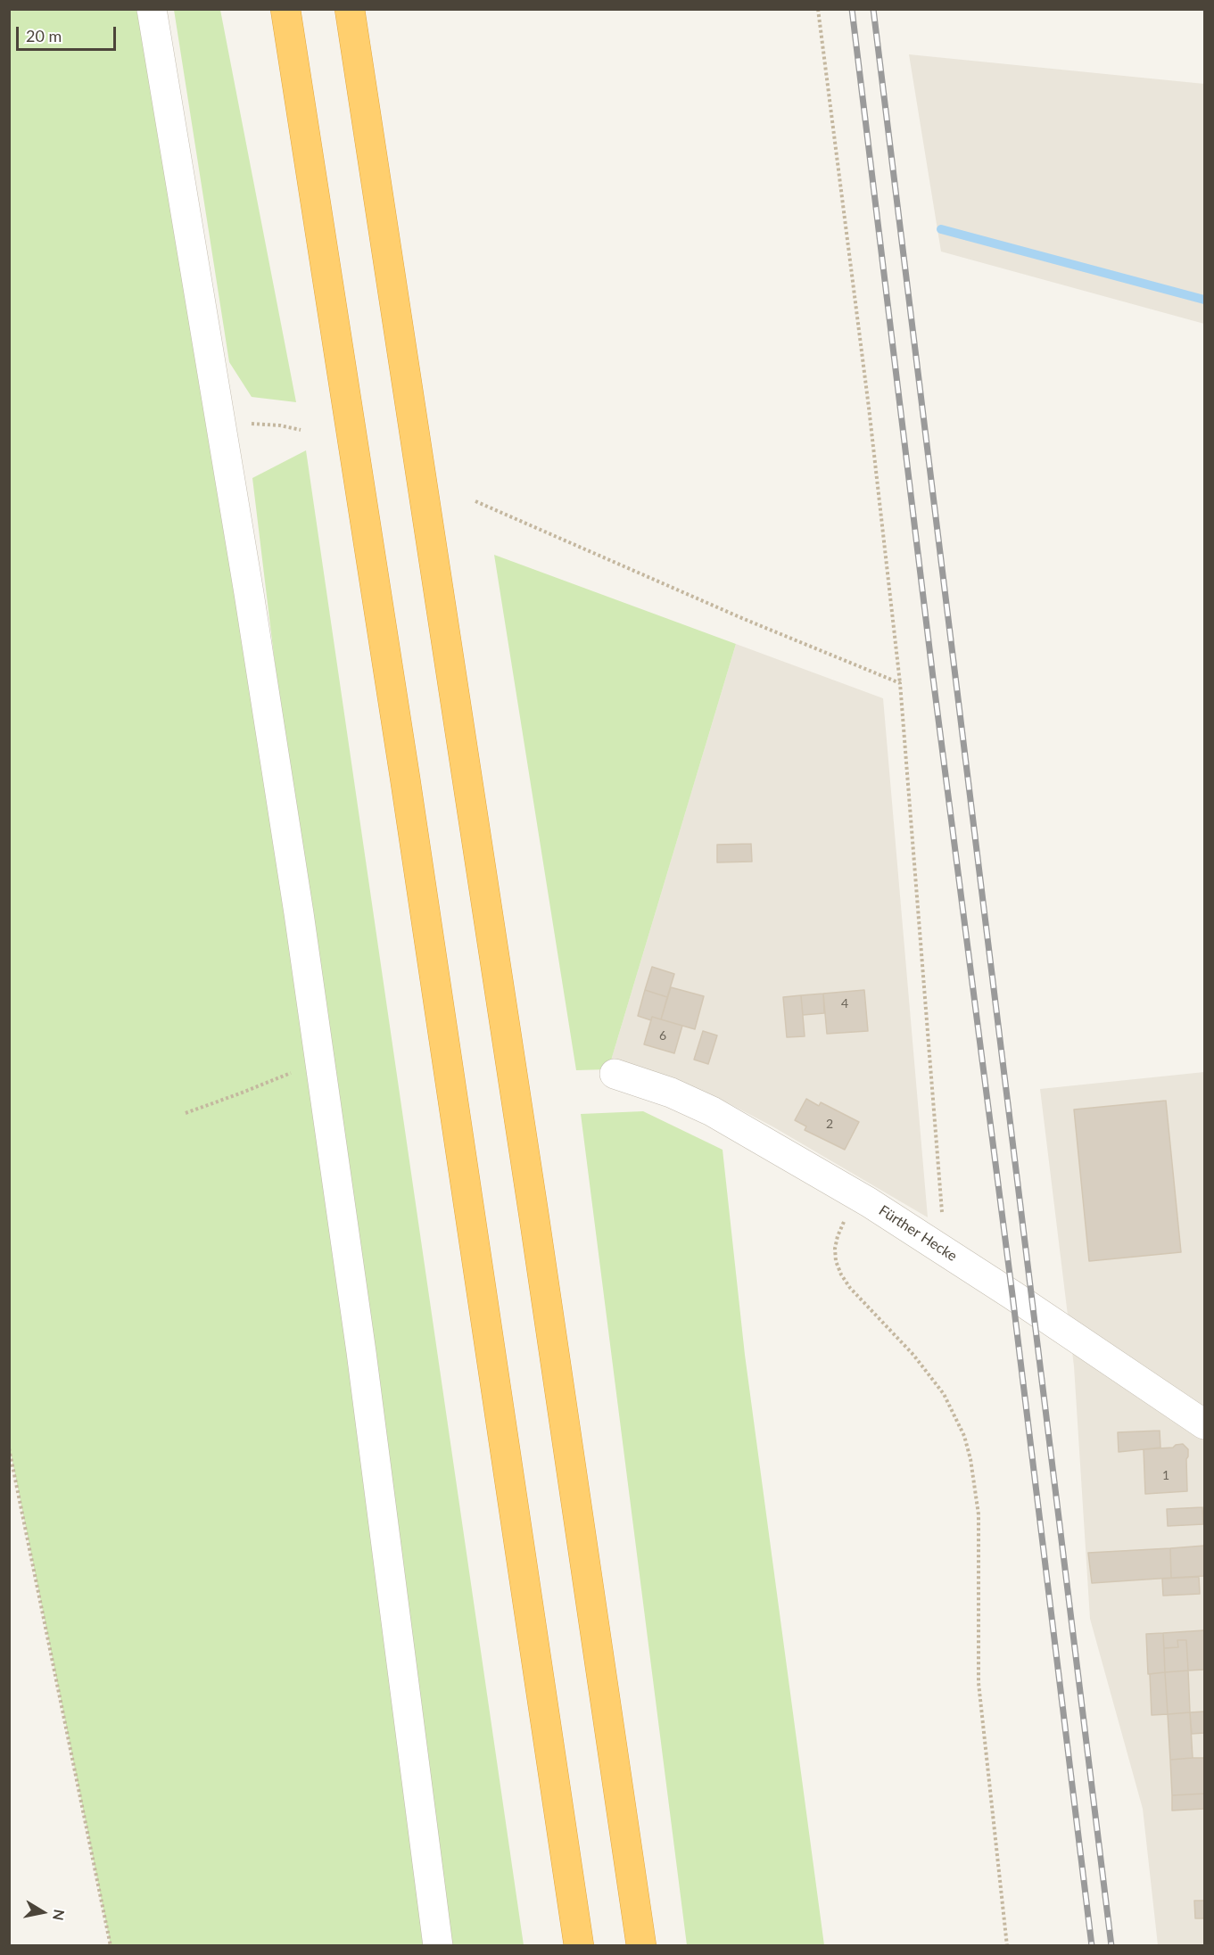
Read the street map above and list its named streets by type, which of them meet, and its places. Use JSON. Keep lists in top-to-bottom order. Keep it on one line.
{"streets":{"street":["Fürther Hecke"]},"house_numbers":["4","6","2","1"],"scale_bar":"20 m","north":"right"}
